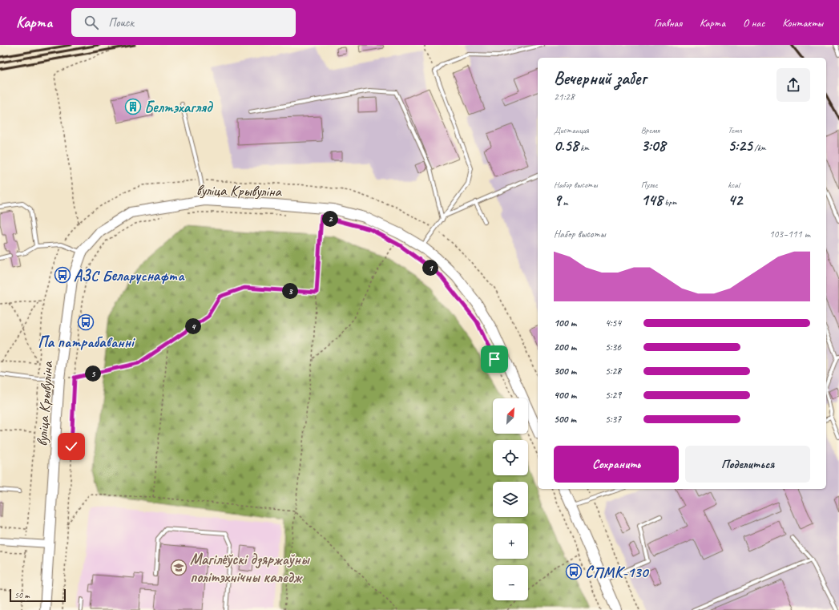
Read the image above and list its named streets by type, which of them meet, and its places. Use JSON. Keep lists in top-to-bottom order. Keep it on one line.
{"streets":{"main road":["вуліца Крывуліна"]},"places":{"building":["Белтэхагляд"],"bus stop":["АЗС Беларуснафта","Па патрабаванні","СПМК-130"],"school or university":["Магілёўскі дзяржаўны політэхнічны каледж"]},"scale_bar":"50 m","north":"top right","page":{"header":"Карта","search":"Поиск","nav":["Главная","Карта","О нас","Контакты"],"heading":["Вечерний забег","21:28"],"stats":[["Дистанция","0.58 km"],["Время","3:08"],["Темп","5:25 /km"],["Набор высоты","9 m"],["Пульс","148 bpm"],["kcal","42"]],"pins":["2","1","3","4","5"],"chart":["Набор высоты","103–111 m"],"list":[{"name":"100 m","note":"4:54"},{"name":"200 m","note":"5:36"},{"name":"300 m","note":"5:28"},{"name":"400 m","note":"5:29"},{"name":"500 m","note":"5:37"}],"map_buttons":["+","−"],"buttons":["Сохранить","Поделиться"],"scale":"50 m"}}
